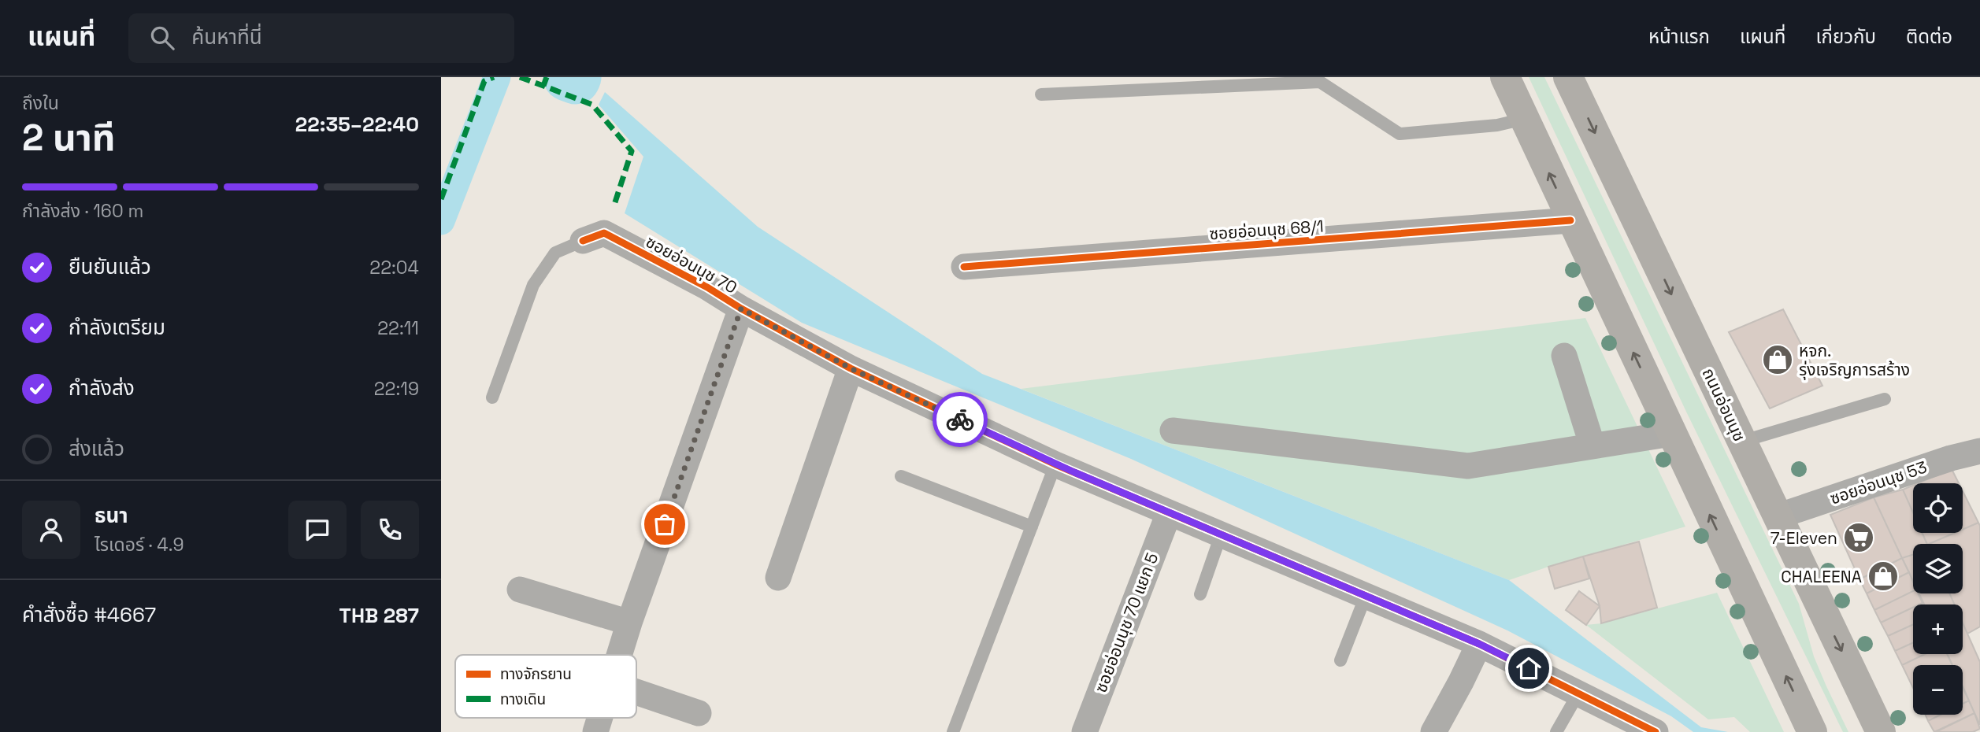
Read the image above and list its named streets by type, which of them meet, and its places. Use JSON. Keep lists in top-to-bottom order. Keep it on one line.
{"streets":{"main road":["ถนนอ่อนนุช"],"street":["ซอยอ่อนนุช 68/1","ซอยอ่อนนุช 70","ซอยอ่อนนุช 53","ซอยอ่อนนุช 70 แยก 5"]},"crossings":[["ซอยอ่อนนุช 70","ซอยอ่อนนุช 70 แยก 5"],["ถนนอ่อนนุช","ซอยอ่อนนุช 53"]],"places":{"shop":["หจก. รุ่งเจริญการสร้าง","CHALEENA"],"supermarket":["7-Eleven"]},"legend":["ทางจักรยาน","ทางเดิน"],"page":{"header":"แผนที่","search":"ค้นหาที่นี่","nav":["หน้าแรก","แผนที่","เกี่ยวกับ","ติดต่อ"],"heading":["2 นาที","ถึงใน","22:35–22:40"],"panel":["ธนา","ไรเดอร์ · 4.9","คำสั่งซื้อ #4667","THB 287"],"bar":"กำลังส่ง · 160 m","list":[["ยืนยันแล้ว","22:04"],["กำลังเตรียม","22:11"],["กำลังส่ง","22:19"],"ส่งแล้ว"],"map_buttons":["+","−"]}}
